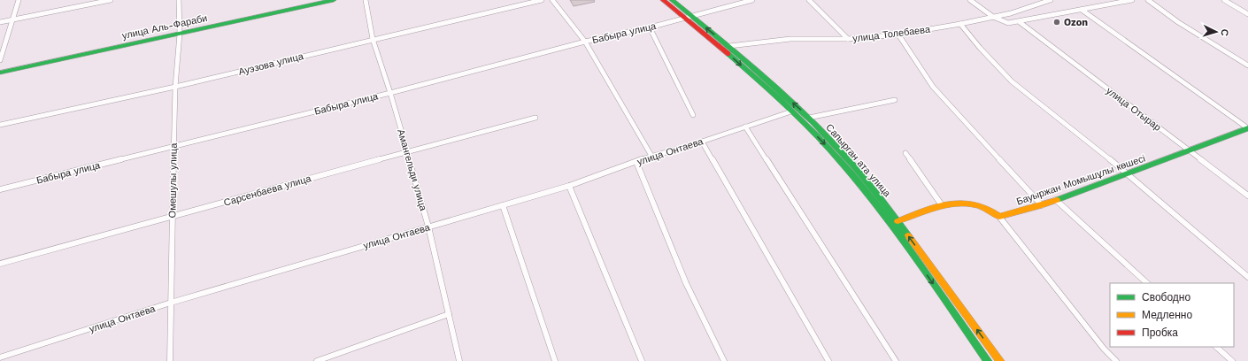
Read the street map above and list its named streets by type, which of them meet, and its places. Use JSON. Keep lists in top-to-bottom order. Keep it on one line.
{"streets":{"main road":["улица Аль-Фараби","Сапырган ата улица","Бауыржан Момышұлы көшесі"],"street":["Бабыра улица","улица Толебаева","Ауэзова улица","улица Отырар","улица Онтаева","Амангельди улица","Омешулы улица","Сарсенбаева улица"]},"crossings":[["улица Аль-Фараби","Омешулы улица"],["Бабыра улица","Сапырган ата улица"],["Бабыра улица","Амангельди улица"],["Бабыра улица","Омешулы улица"],["улица Толебаева","Сапырган ата улица"],["Ауэзова улица","Амангельди улица"],["Ауэзова улица","Омешулы улица"],["улица Отырар","Бауыржан Момышұлы көшесі"],["улица Онтаева","Сапырган ата улица"],["улица Онтаева","Амангельди улица"],["улица Онтаева","Омешулы улица"],["Амангельди улица","Сарсенбаева улица"],["Омешулы улица","Сарсенбаева улица"]],"places":["Ozon"],"legend":["Свободно","Медленно","Пробка"],"north":"right"}
